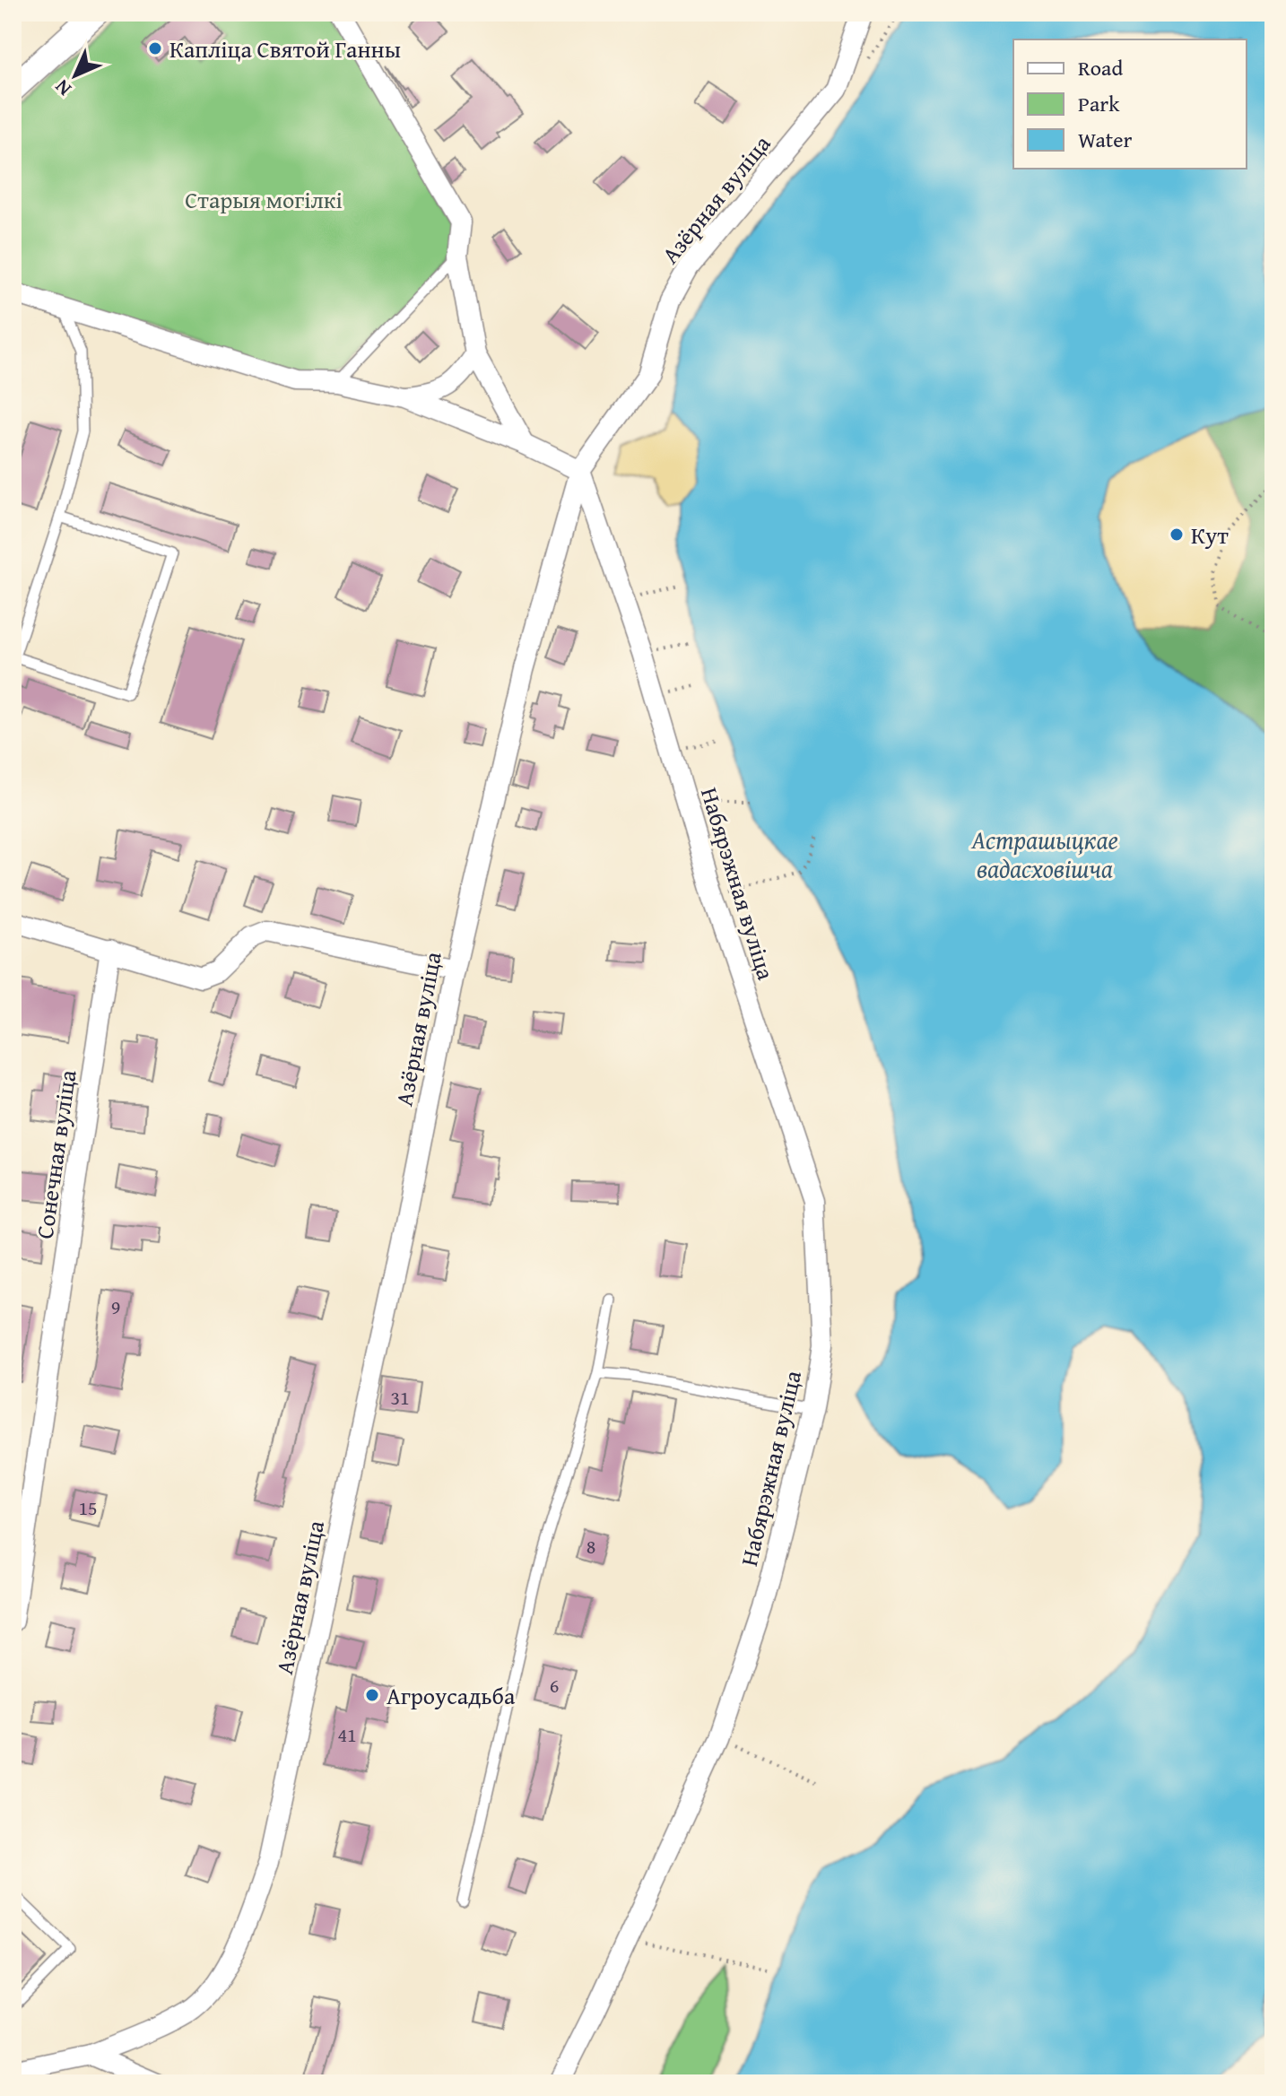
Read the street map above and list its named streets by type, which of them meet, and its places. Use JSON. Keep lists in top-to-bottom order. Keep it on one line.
{"streets":{"street":["Азёрная вуліца","Набярэжная вуліца","Сонечная вуліца"]},"crossings":[["Азёрная вуліца","Набярэжная вуліца"]],"water":["Астрашыцкае вадасховішча"],"parks":["Старыя могілкі"],"places":["Капліца Святой Ганны","Кут","Агроусадьба"],"house_numbers":["9","31","15","8","6","41"],"legend":["Road","Park","Water"],"north":"bottom left"}
